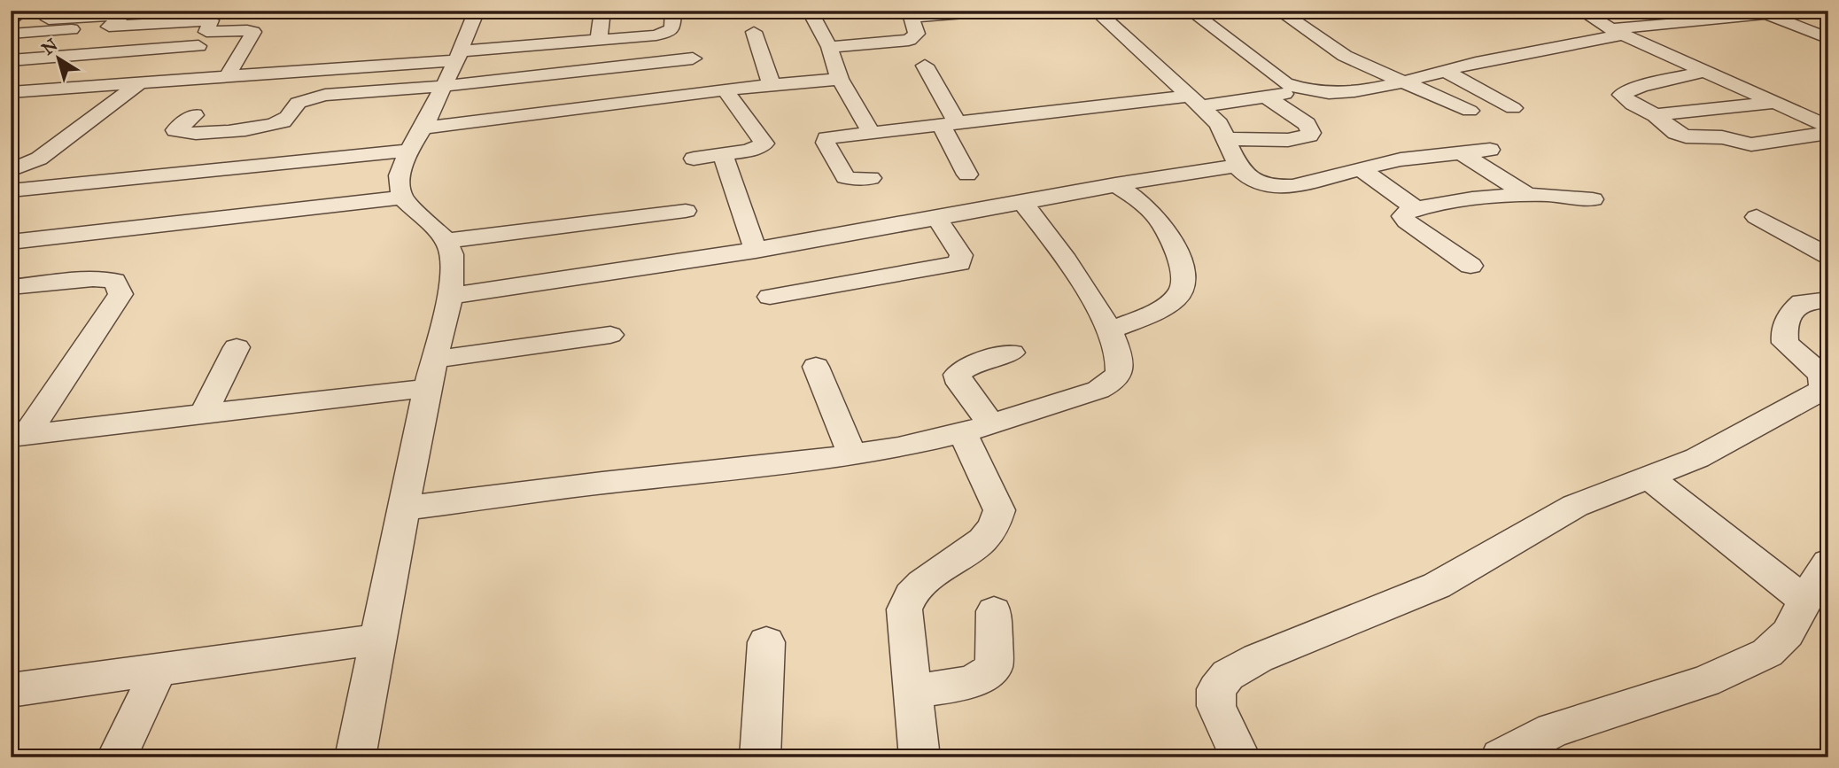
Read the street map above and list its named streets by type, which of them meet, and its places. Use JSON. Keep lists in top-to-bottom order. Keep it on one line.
{"north":"top left"}
